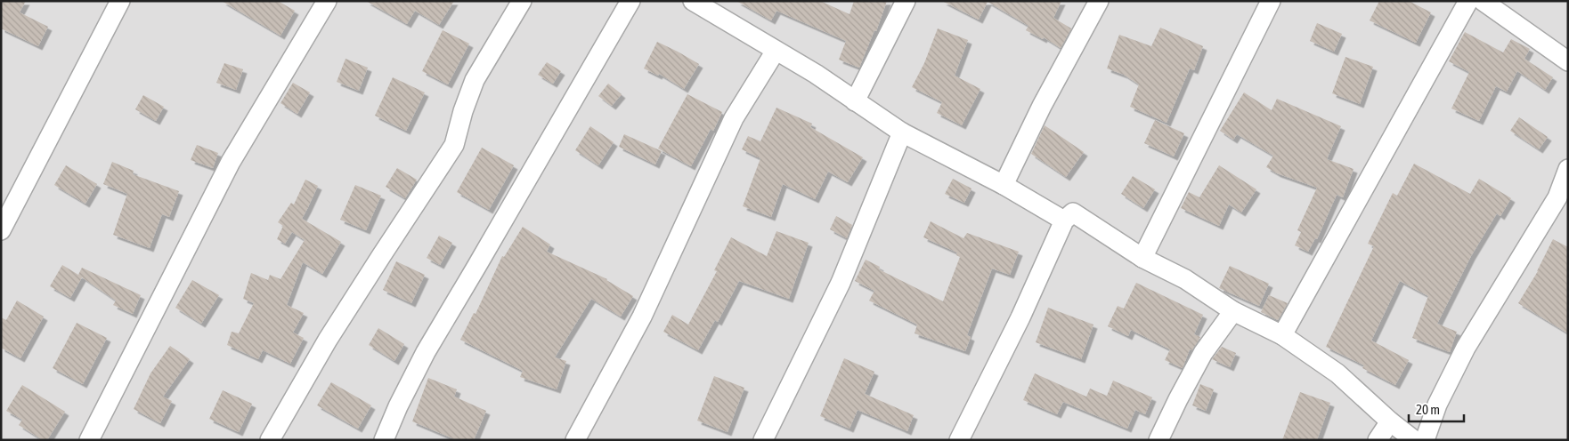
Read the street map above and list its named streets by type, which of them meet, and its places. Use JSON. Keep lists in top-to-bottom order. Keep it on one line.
{"scale_bar":"20 m"}
